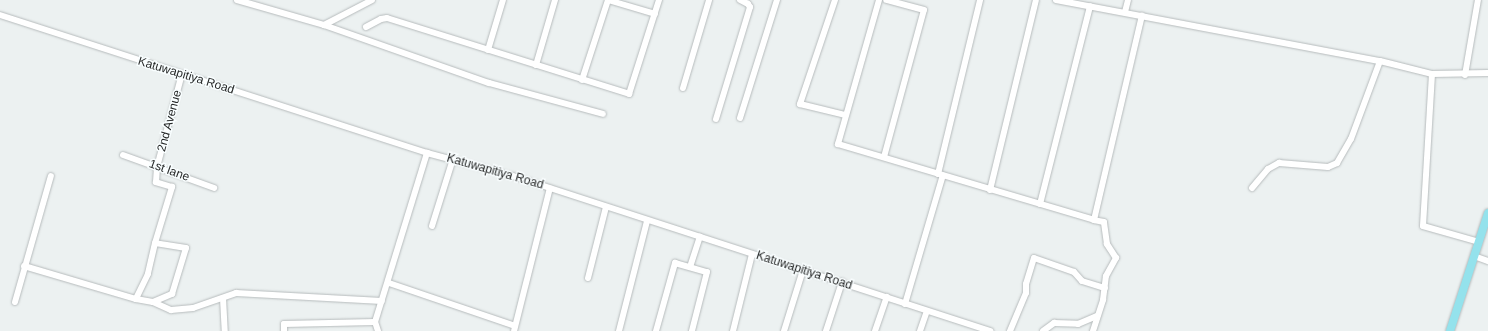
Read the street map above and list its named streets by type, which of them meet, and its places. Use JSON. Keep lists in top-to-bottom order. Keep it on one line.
{"streets":{"street":["Katuwapitiya Road","2nd Avenue","1st lane"]},"crossings":[["Katuwapitiya Road","2nd Avenue"],["2nd Avenue","1st lane"]]}
